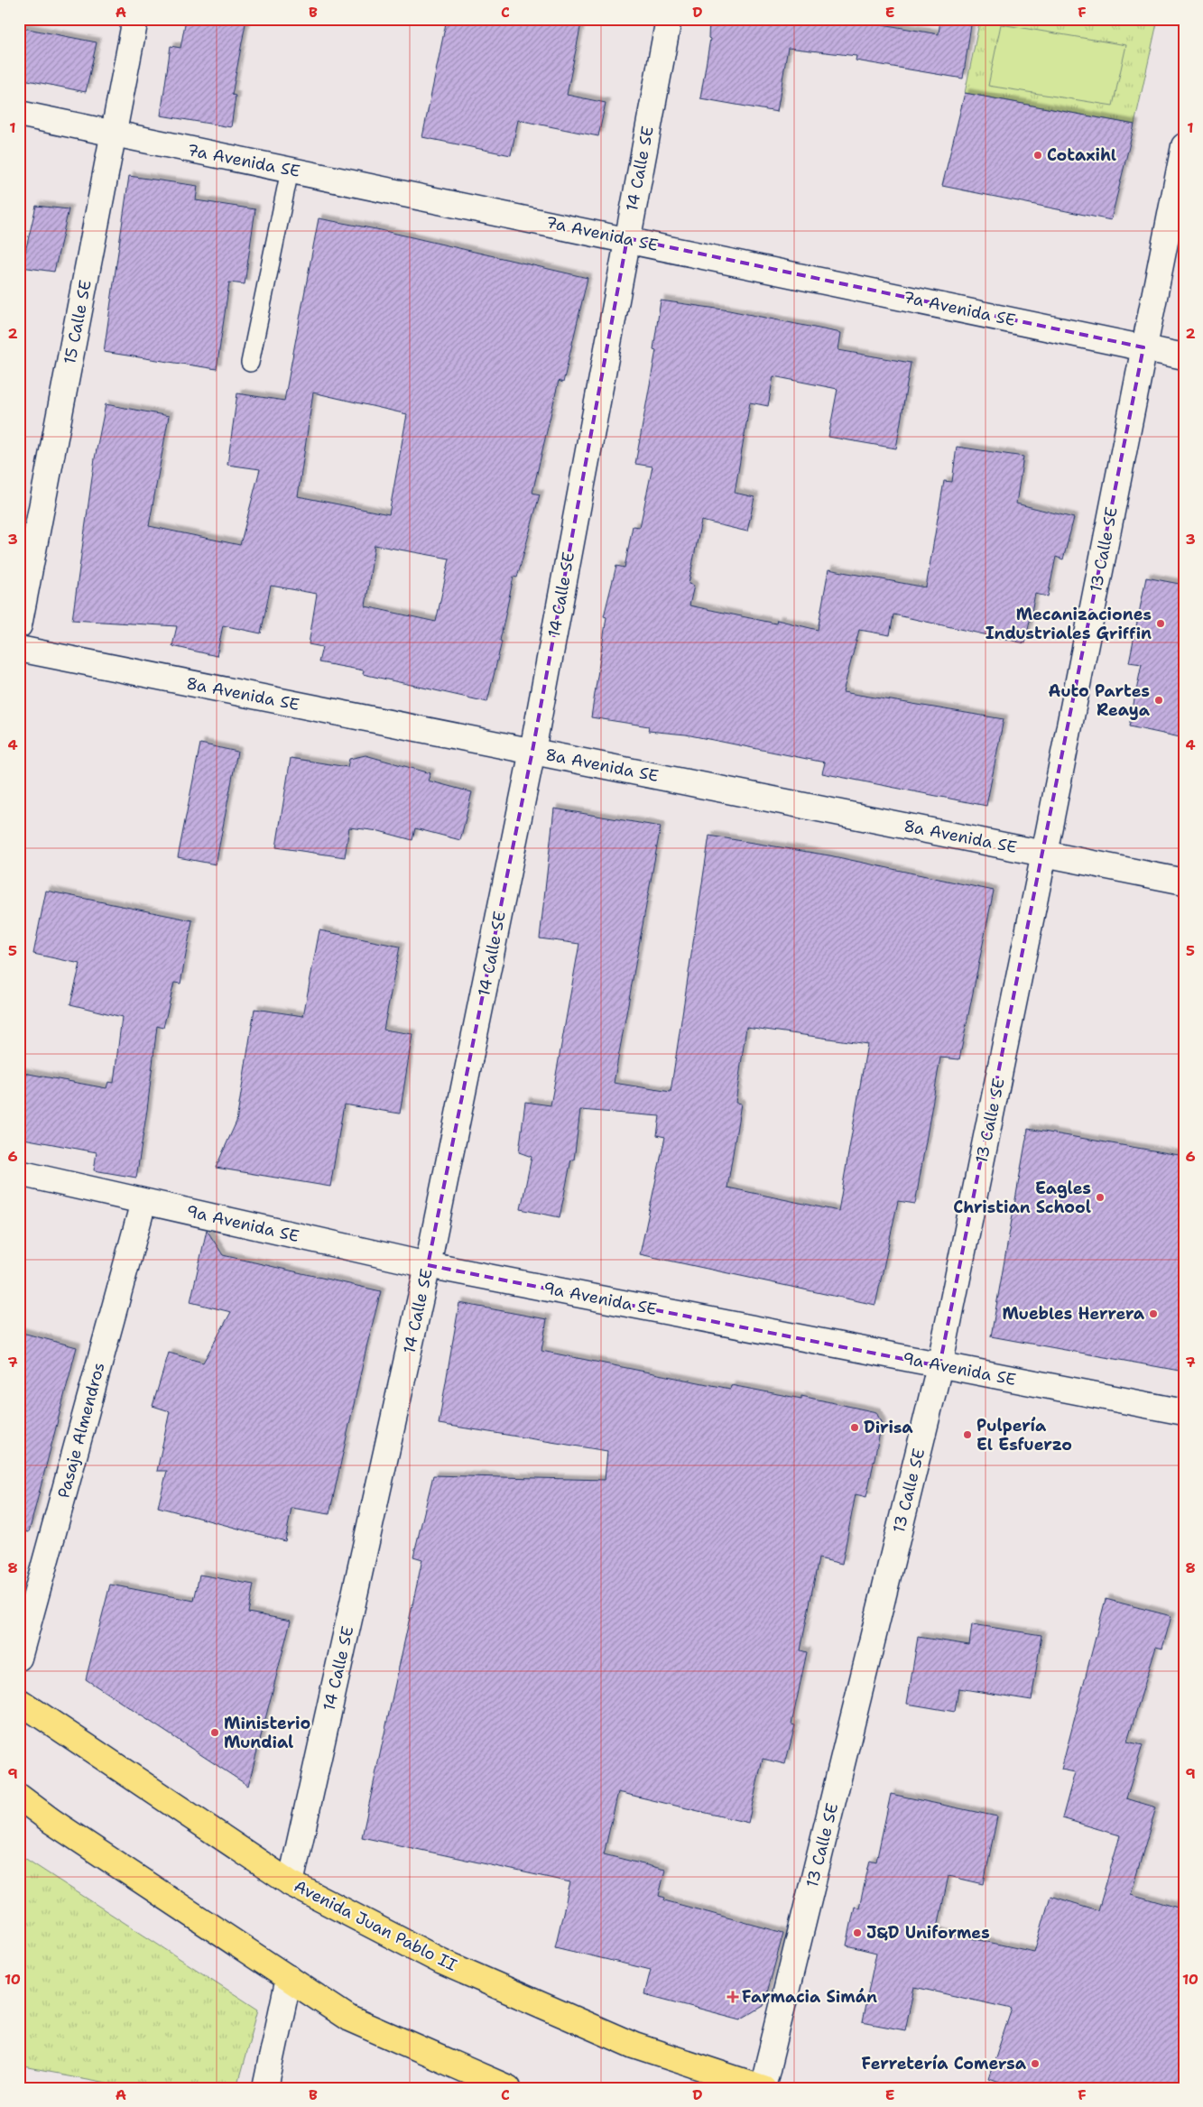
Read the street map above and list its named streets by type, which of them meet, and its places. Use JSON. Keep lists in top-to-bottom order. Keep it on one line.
{"streets":{"highway":["Avenida Juan Pablo II"],"street":["7a Avenida SE","14 Calle SE","15 Calle SE","13 Calle SE","8a Avenida SE","9a Avenida SE","Pasaje Almendros"]},"crossings":[["7a Avenida SE","14 Calle SE"],["7a Avenida SE","15 Calle SE"],["7a Avenida SE","13 Calle SE"],["14 Calle SE","8a Avenida SE"],["14 Calle SE","9a Avenida SE"],["14 Calle SE","Avenida Juan Pablo II"],["13 Calle SE","8a Avenida SE"],["13 Calle SE","9a Avenida SE"],["13 Calle SE","Avenida Juan Pablo II"],["9a Avenida SE","Pasaje Almendros"]],"places":{"other":["Cotaxihl","Mecanizaciones Industriales Griffin","Auto Partes Reaya","Eagles Christian School","Muebles Herrera","Dirisa","Pulpería El Esfuerzo","Ministerio Mundial","J&D Uniformes","Ferretería Comersa"],"health":["Farmacia Simán"]},"grid":{"columns":["A","B","C","D","E","F"],"rows":["1","2","3","4","5","6","7","8","9","10"]}}
